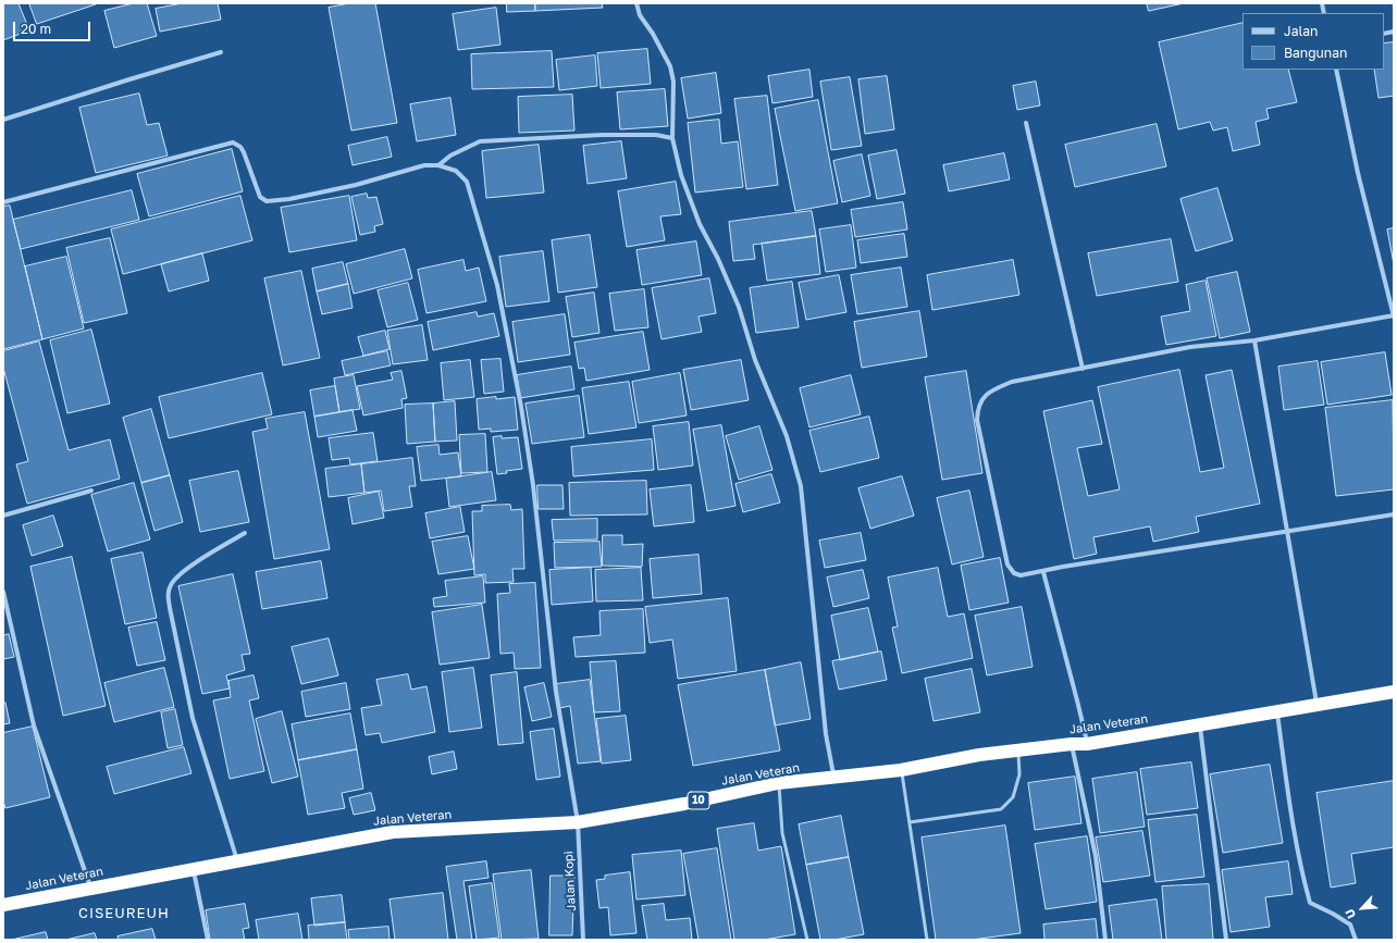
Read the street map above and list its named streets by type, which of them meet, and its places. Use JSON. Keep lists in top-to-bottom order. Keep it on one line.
{"streets":{"highway":["Jalan Veteran","10"],"street":["Jalan Kopi"]},"crossings":[["Jalan Veteran","Jalan Kopi"]],"districts":["CISEUREUH"],"legend":["Jalan","Bangunan"],"scale_bar":"20 m","north":"bottom left"}
